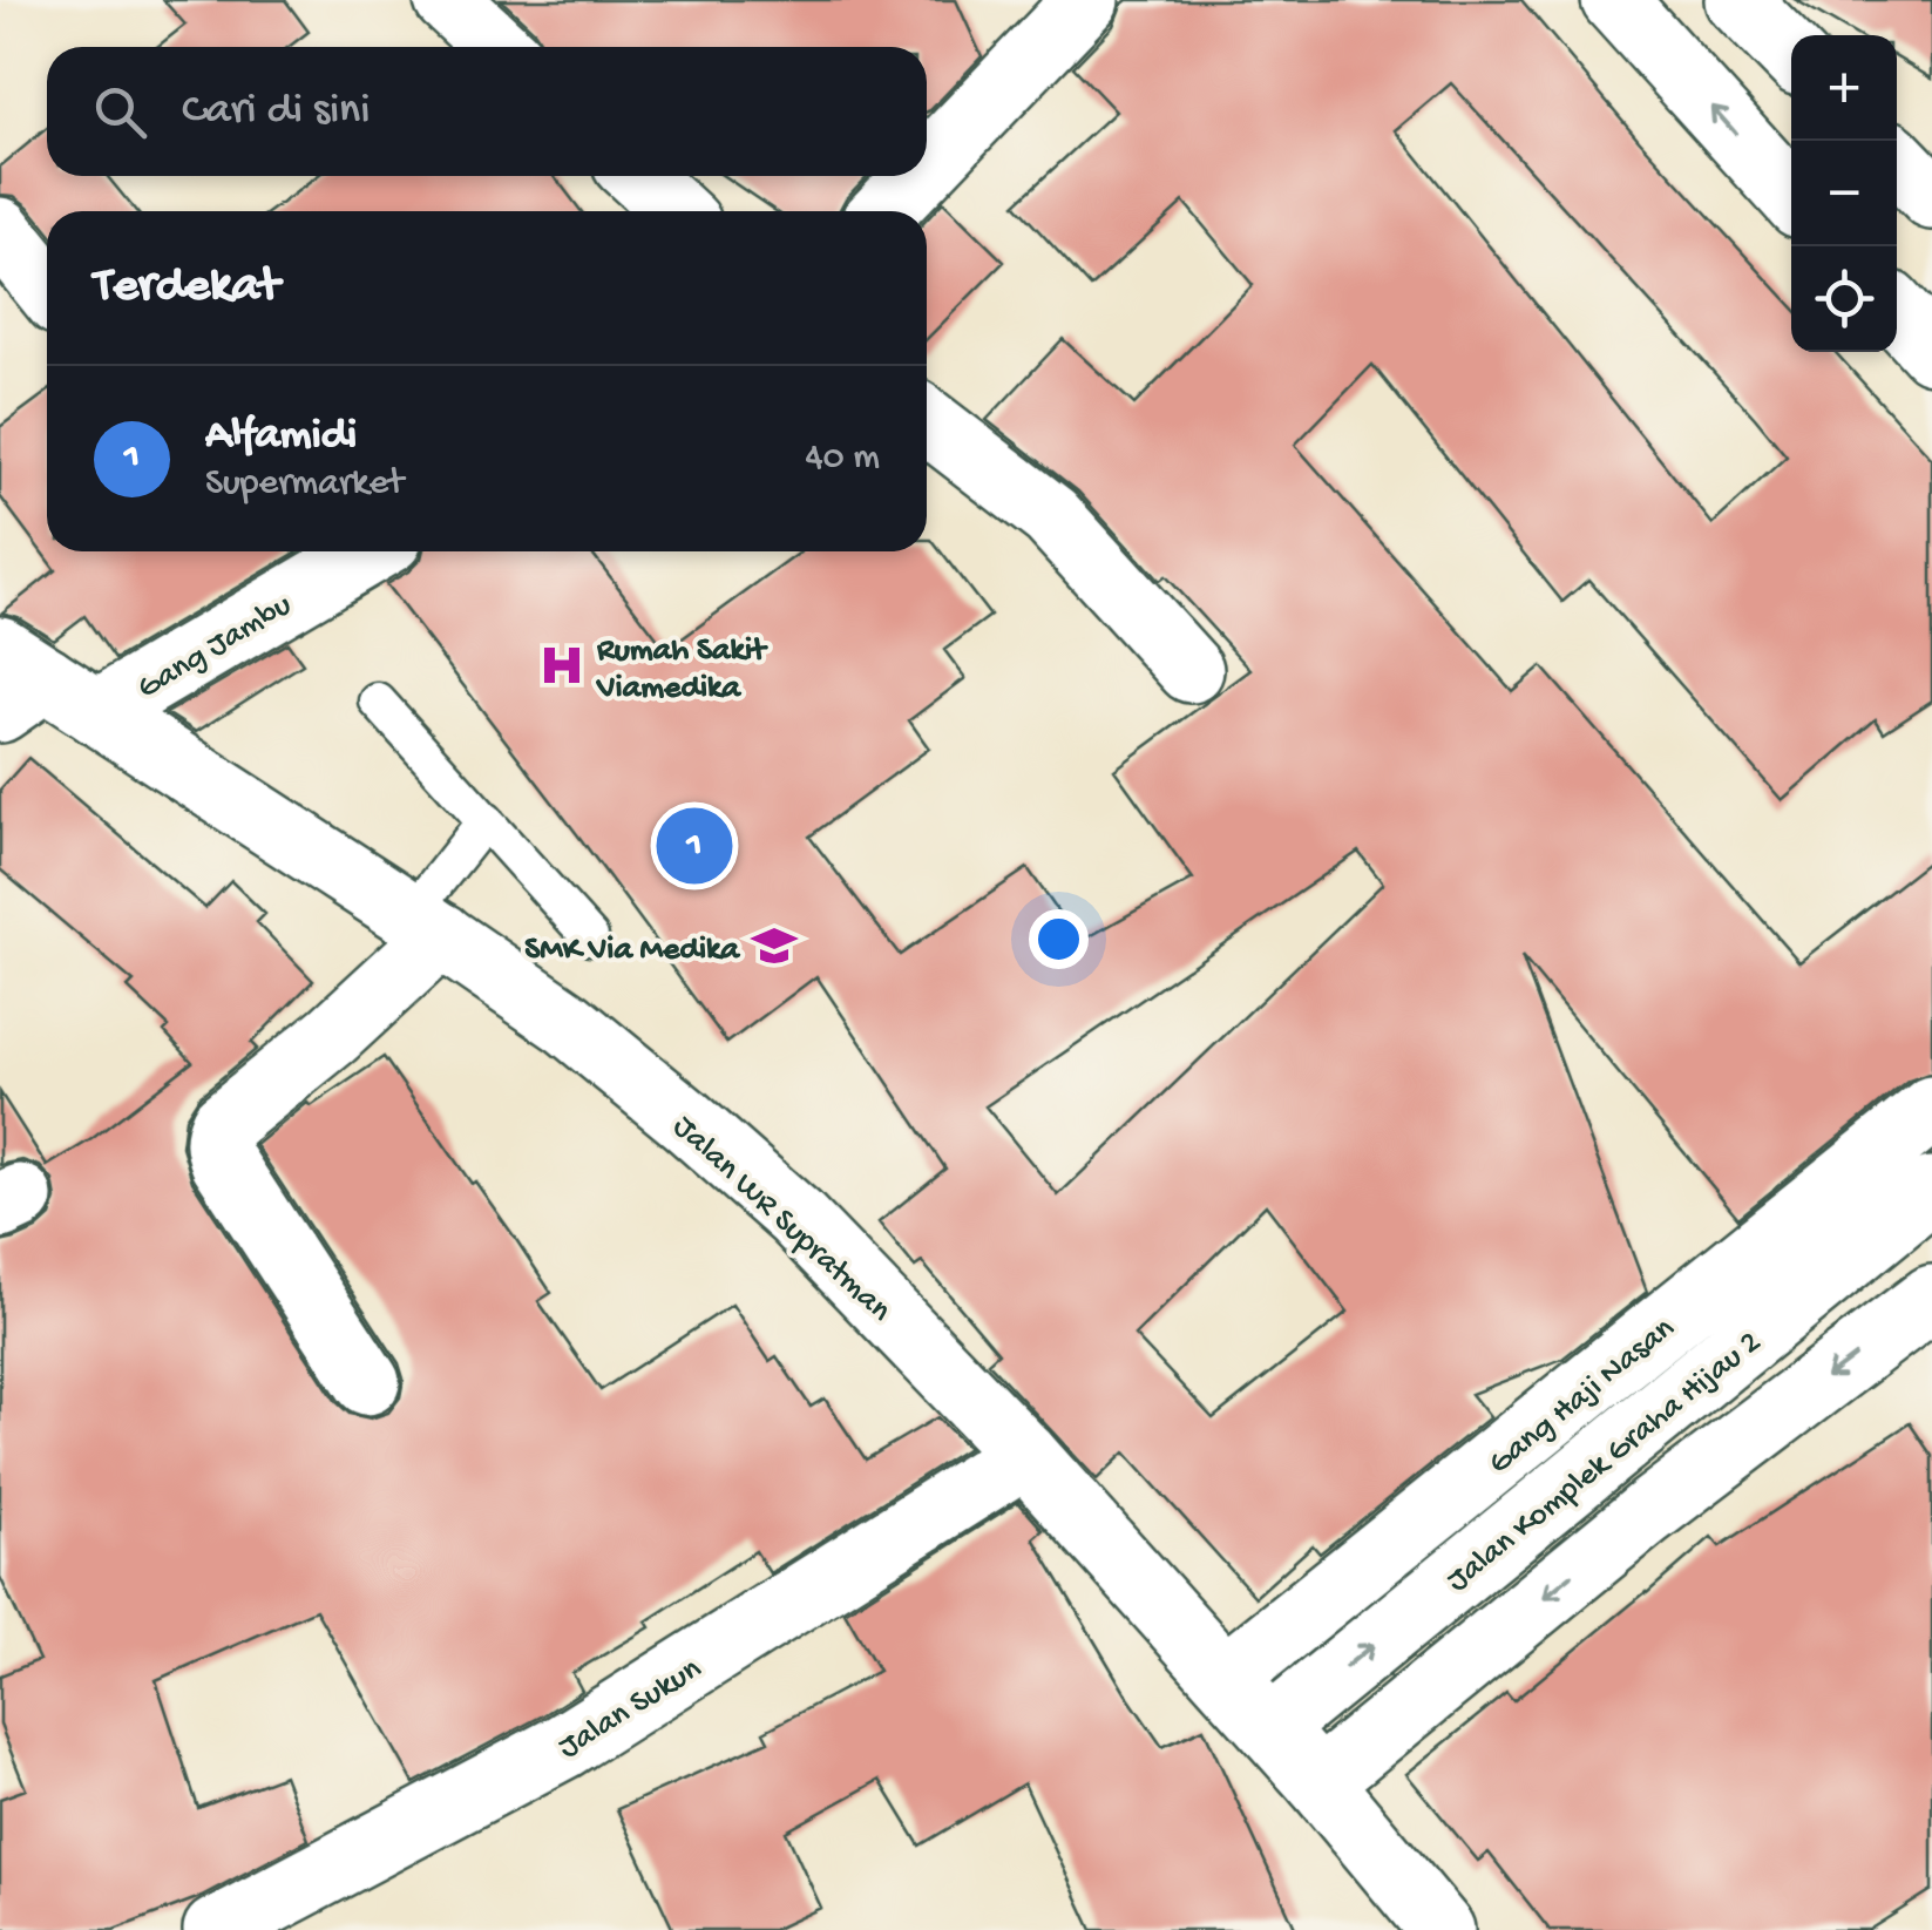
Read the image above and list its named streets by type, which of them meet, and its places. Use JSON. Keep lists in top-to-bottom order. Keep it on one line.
{"streets":{"street":["Gang Jambu","Jalan WR Supratman","Gang Haji Nasan","Jalan Komplek Graha Hijau 2","Jalan Sukun"]},"crossings":[["Gang Jambu","Jalan WR Supratman"],["Jalan WR Supratman","Gang Haji Nasan"],["Jalan WR Supratman","Jalan Komplek Graha Hijau 2"],["Jalan WR Supratman","Jalan Sukun"]],"places":{"hospital":["Rumah Sakit Viamedika"],"school or university":["SMK Via Medika"]},"page":{"map_buttons":["+","−"],"search":"Cari di sini","heading":"Terdekat","list":[{"mark":"1","name":"Alfamidi","note":"Supermarket","value":"40 m"}],"pins":"1"}}
